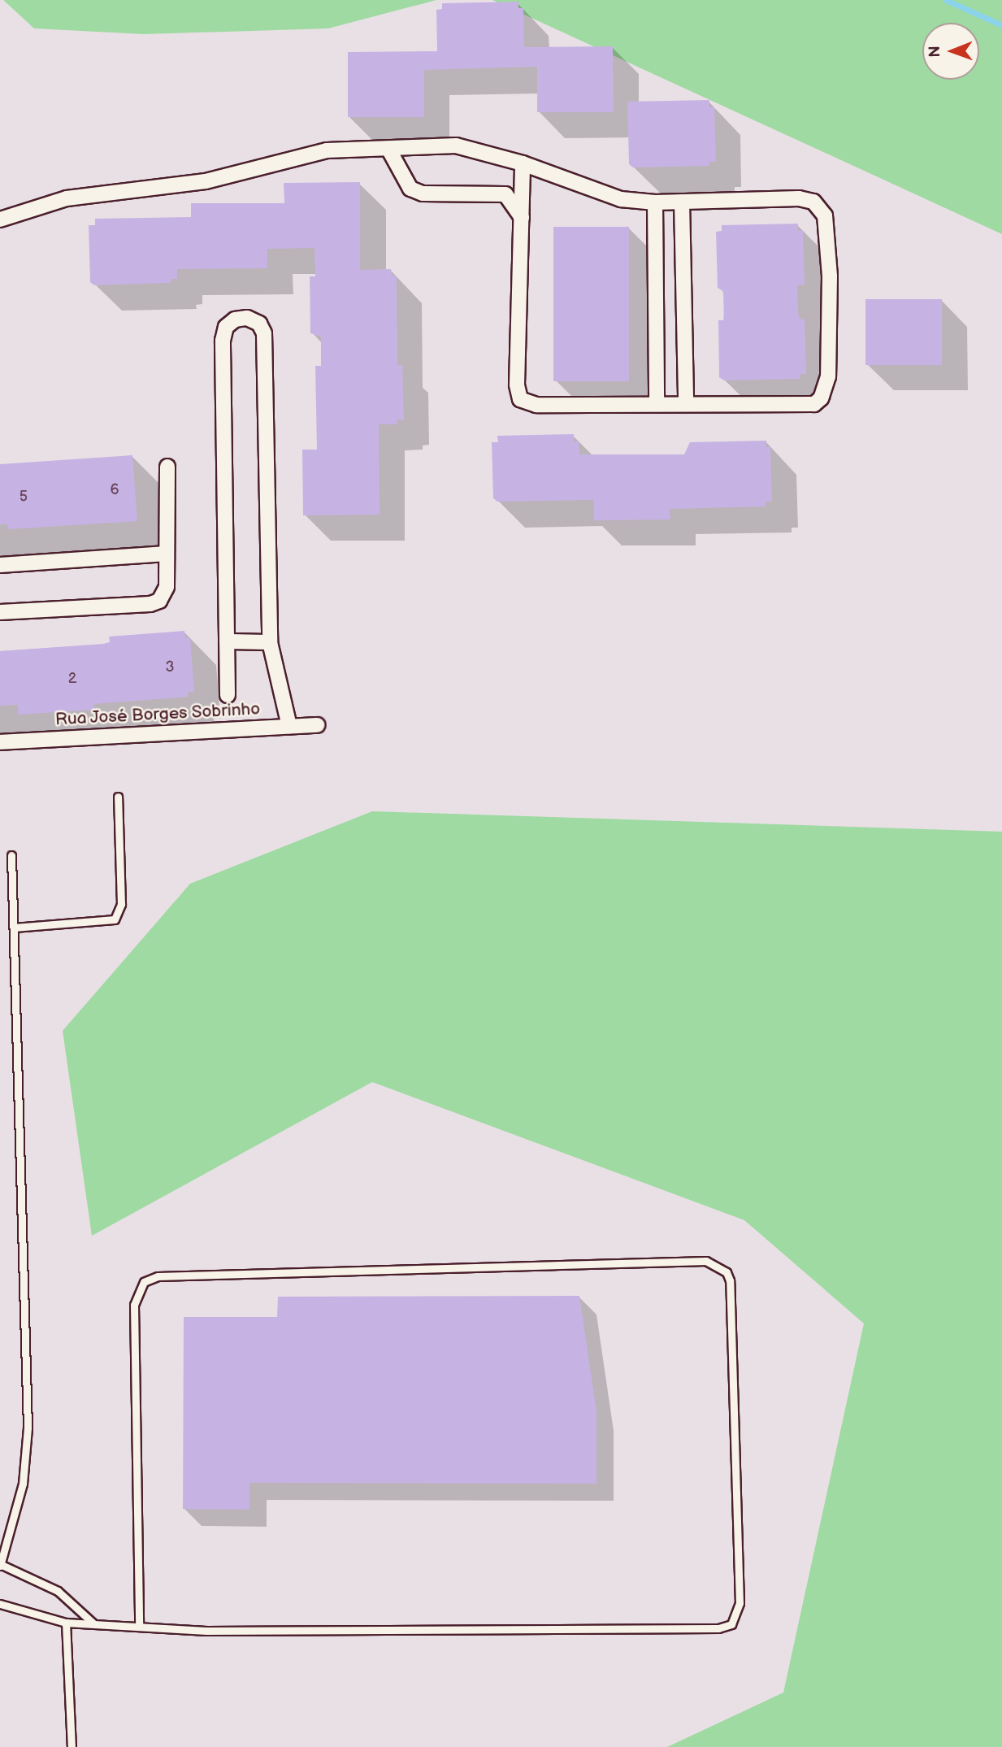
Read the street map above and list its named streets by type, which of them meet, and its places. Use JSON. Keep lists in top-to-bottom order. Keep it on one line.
{"streets":{"street":["Rua José Borges Sobrinho"]},"house_numbers":["6","5","3","2"],"north":"left"}
